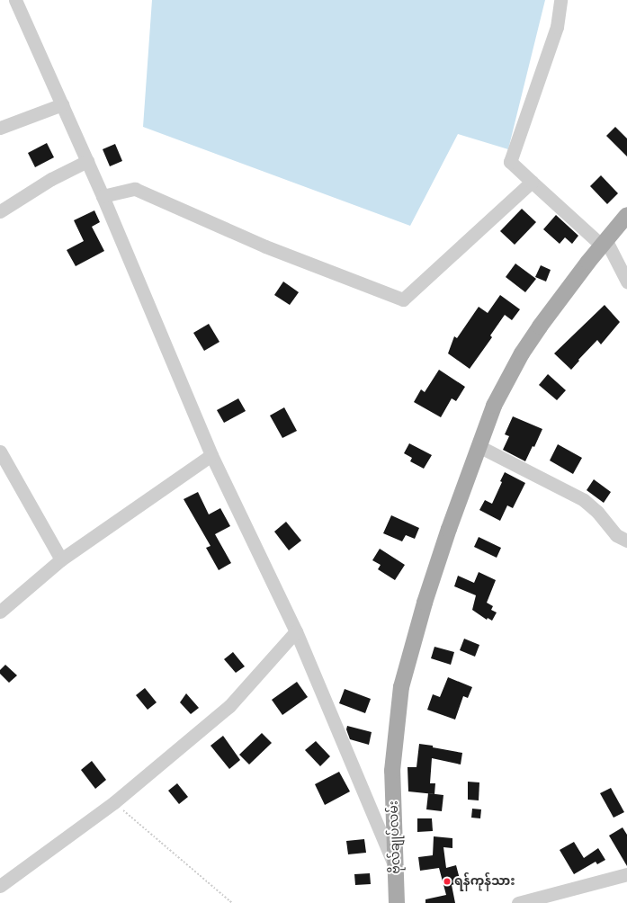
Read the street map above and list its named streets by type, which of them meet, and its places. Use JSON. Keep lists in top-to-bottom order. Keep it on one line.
{"streets":{"main road":["ဗိုလ်ချုပ်လမ်း"]},"places":["ရန်ကုန်သား"]}
